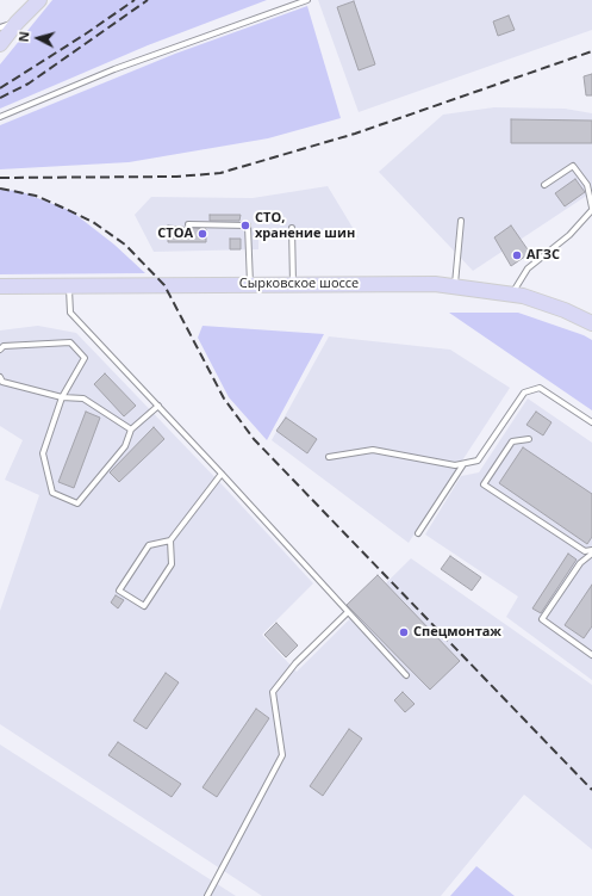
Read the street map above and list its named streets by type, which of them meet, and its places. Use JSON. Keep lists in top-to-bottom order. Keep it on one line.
{"streets":{"main road":["Сырковское шоссе"]},"places":["СТО, хранение шин","СТОА","АГЗС","Спецмонтаж"],"north":"left"}
